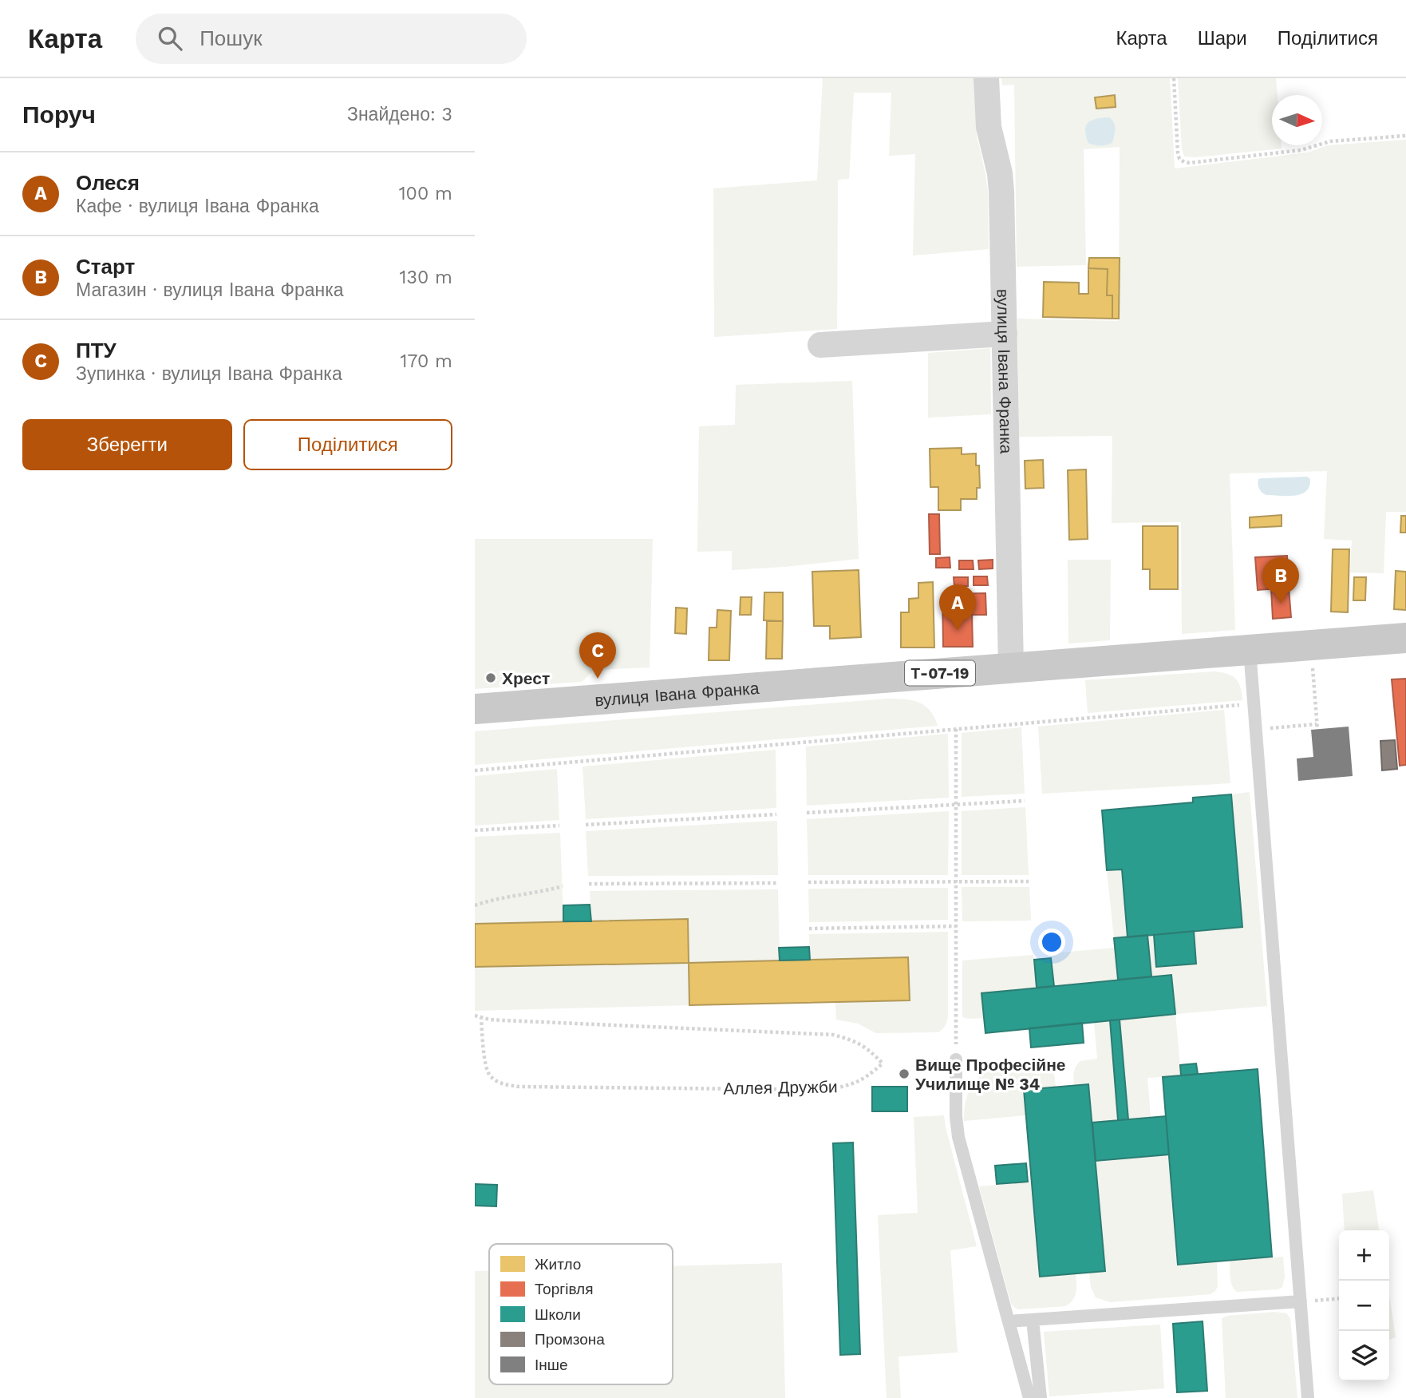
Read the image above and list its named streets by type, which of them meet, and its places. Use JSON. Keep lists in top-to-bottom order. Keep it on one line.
{"streets":{"main road":["вулиця Івана Франка","Т-07-19"],"path":["Аллея Дружби"]},"places":["Хрест","Вище Професійне Училище № 34"],"legend":["Житло","Торгівля","Школи","Промзона","Інше"],"north":"right","page":{"header":"Карта","search":"Пошук","nav":["Карта","Шари","Поділитися"],"heading":["Поруч","Знайдено: 3"],"list":[{"mark":"A","name":"Олеся","note":"Кафе · вулиця Івана Франка","value":"100 m"},{"mark":"B","name":"Старт","note":"Магазин · вулиця Івана Франка","value":"130 m"},{"mark":"C","name":"ПТУ","note":"Зупинка · вулиця Івана Франка","value":"170 m"}],"buttons":["Зберегти","Поділитися"],"pins":["B","A","C"],"map_buttons":["+","−"]}}
